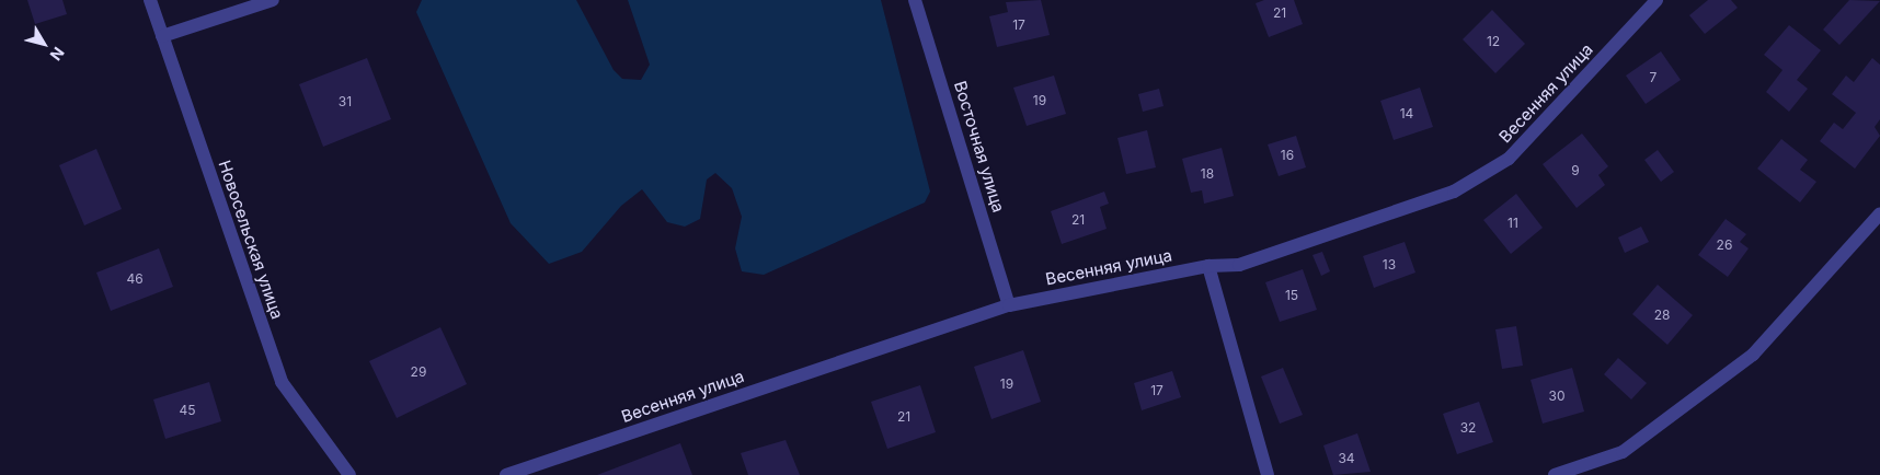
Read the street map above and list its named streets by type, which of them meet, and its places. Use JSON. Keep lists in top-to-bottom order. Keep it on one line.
{"streets":{"street":["Весенняя улица","Восточная улица","Новосельская улица"]},"crossings":[["Весенняя улица","Восточная улица"]],"house_numbers":["21","17","12","7","19","31","14","16","9","18","21","11","26","13","46","15","28","29","19","17","30","45","21","32","34"],"north":"bottom right"}
